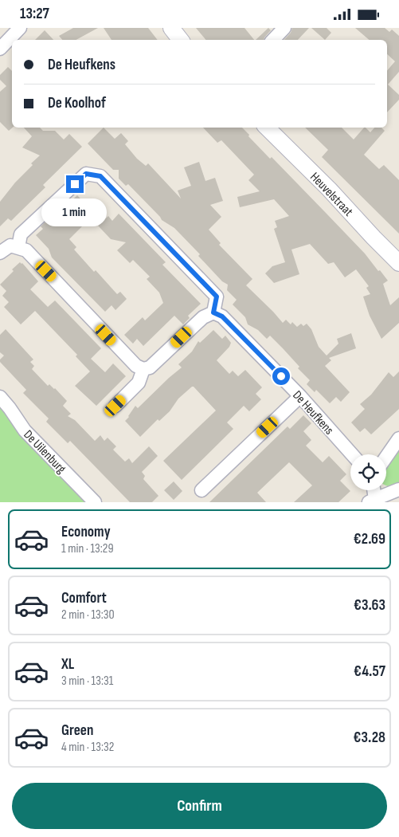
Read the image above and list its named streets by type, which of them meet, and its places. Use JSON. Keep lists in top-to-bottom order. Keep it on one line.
{"streets":{"street":["Heuvelstraat","De Heufkens","De Uilenburg"]},"page":{"status":"13:27","banner":["De Heufkens","De Koolhof"],"bubble":"1 min","list":[{"name":"Economy","note":"1 min · 13:29","value":"€2.69"},{"name":"Comfort","note":"2 min · 13:30","value":"€3.63"},{"name":"XL","note":"3 min · 13:31","value":"€4.57"},{"name":"Green","note":"4 min · 13:32","value":"€3.28"}],"buttons":"Confirm"}}
